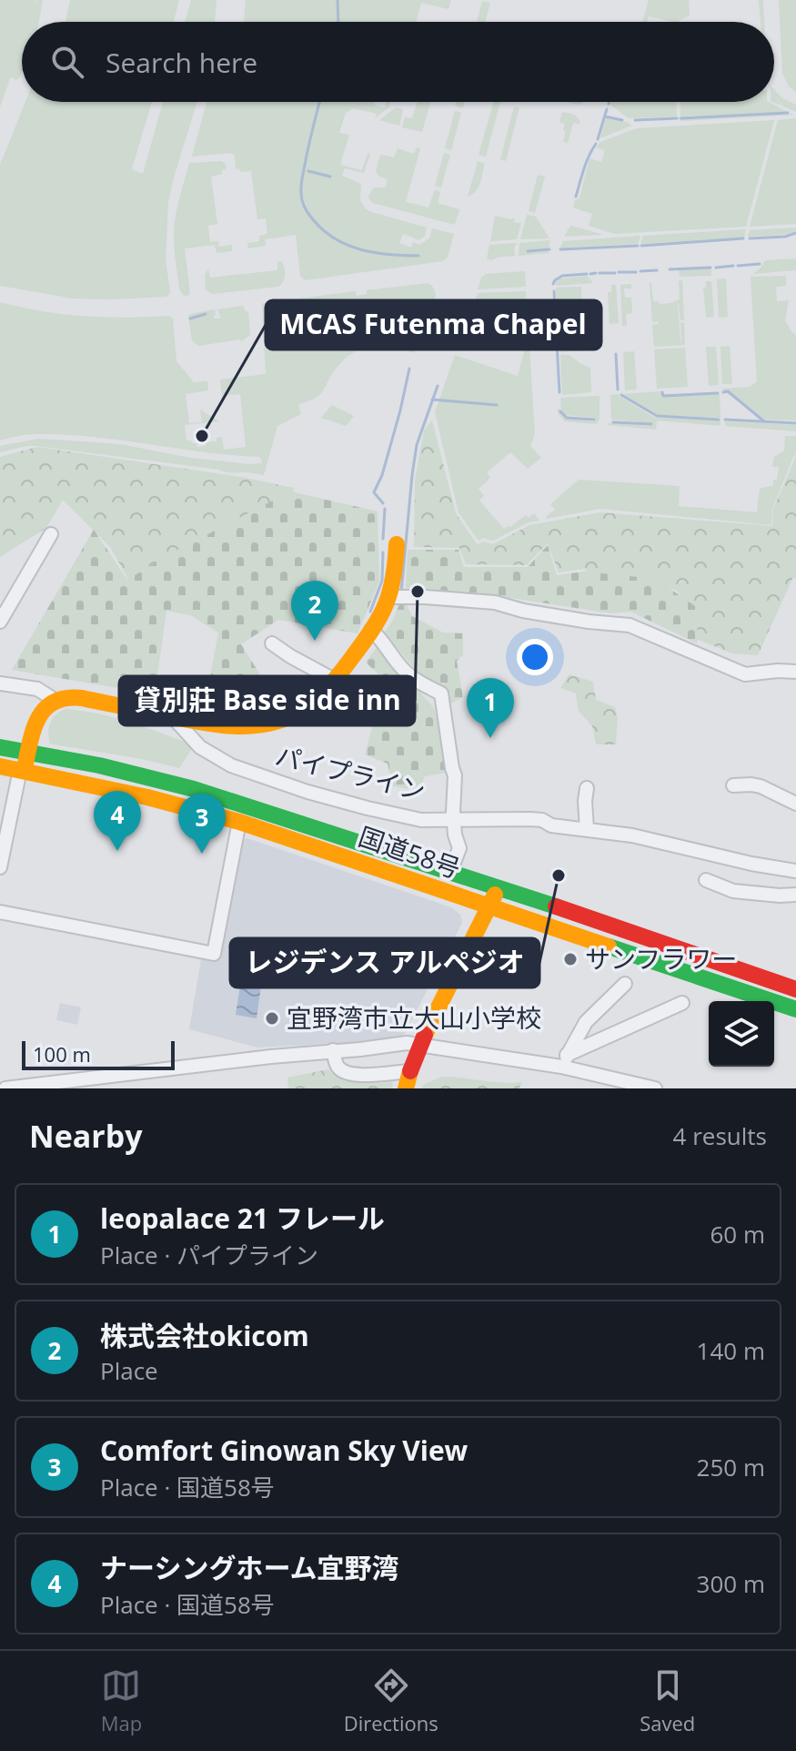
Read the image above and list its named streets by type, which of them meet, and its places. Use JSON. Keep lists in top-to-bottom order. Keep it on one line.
{"streets":{"main road":["国道58号"],"street":["パイプライン"]},"places":["MCAS Futenma Chapel","貸別莊 Base side inn","レジデンス アルペジオ","サンフラワー","宜野湾市立大山小学校"],"scale_bar":"100 m","page":{"search":"Search here","pins":["2","1","4","3"],"scale":"100 m","heading":["Nearby","4 results"],"list":[{"mark":"1","name":"leopalace 21 フレール","note":"Place · パイプライン","value":"60 m"},{"mark":"2","name":"株式会社okicom","note":"Place","value":"140 m"},{"mark":"3","name":"Comfort Ginowan Sky View","note":"Place · 国道58号","value":"250 m"},{"mark":"4","name":"ナーシングホーム宜野湾","note":"Place · 国道58号","value":"300 m"}],"nav":["Map","Directions","Saved"]}}
